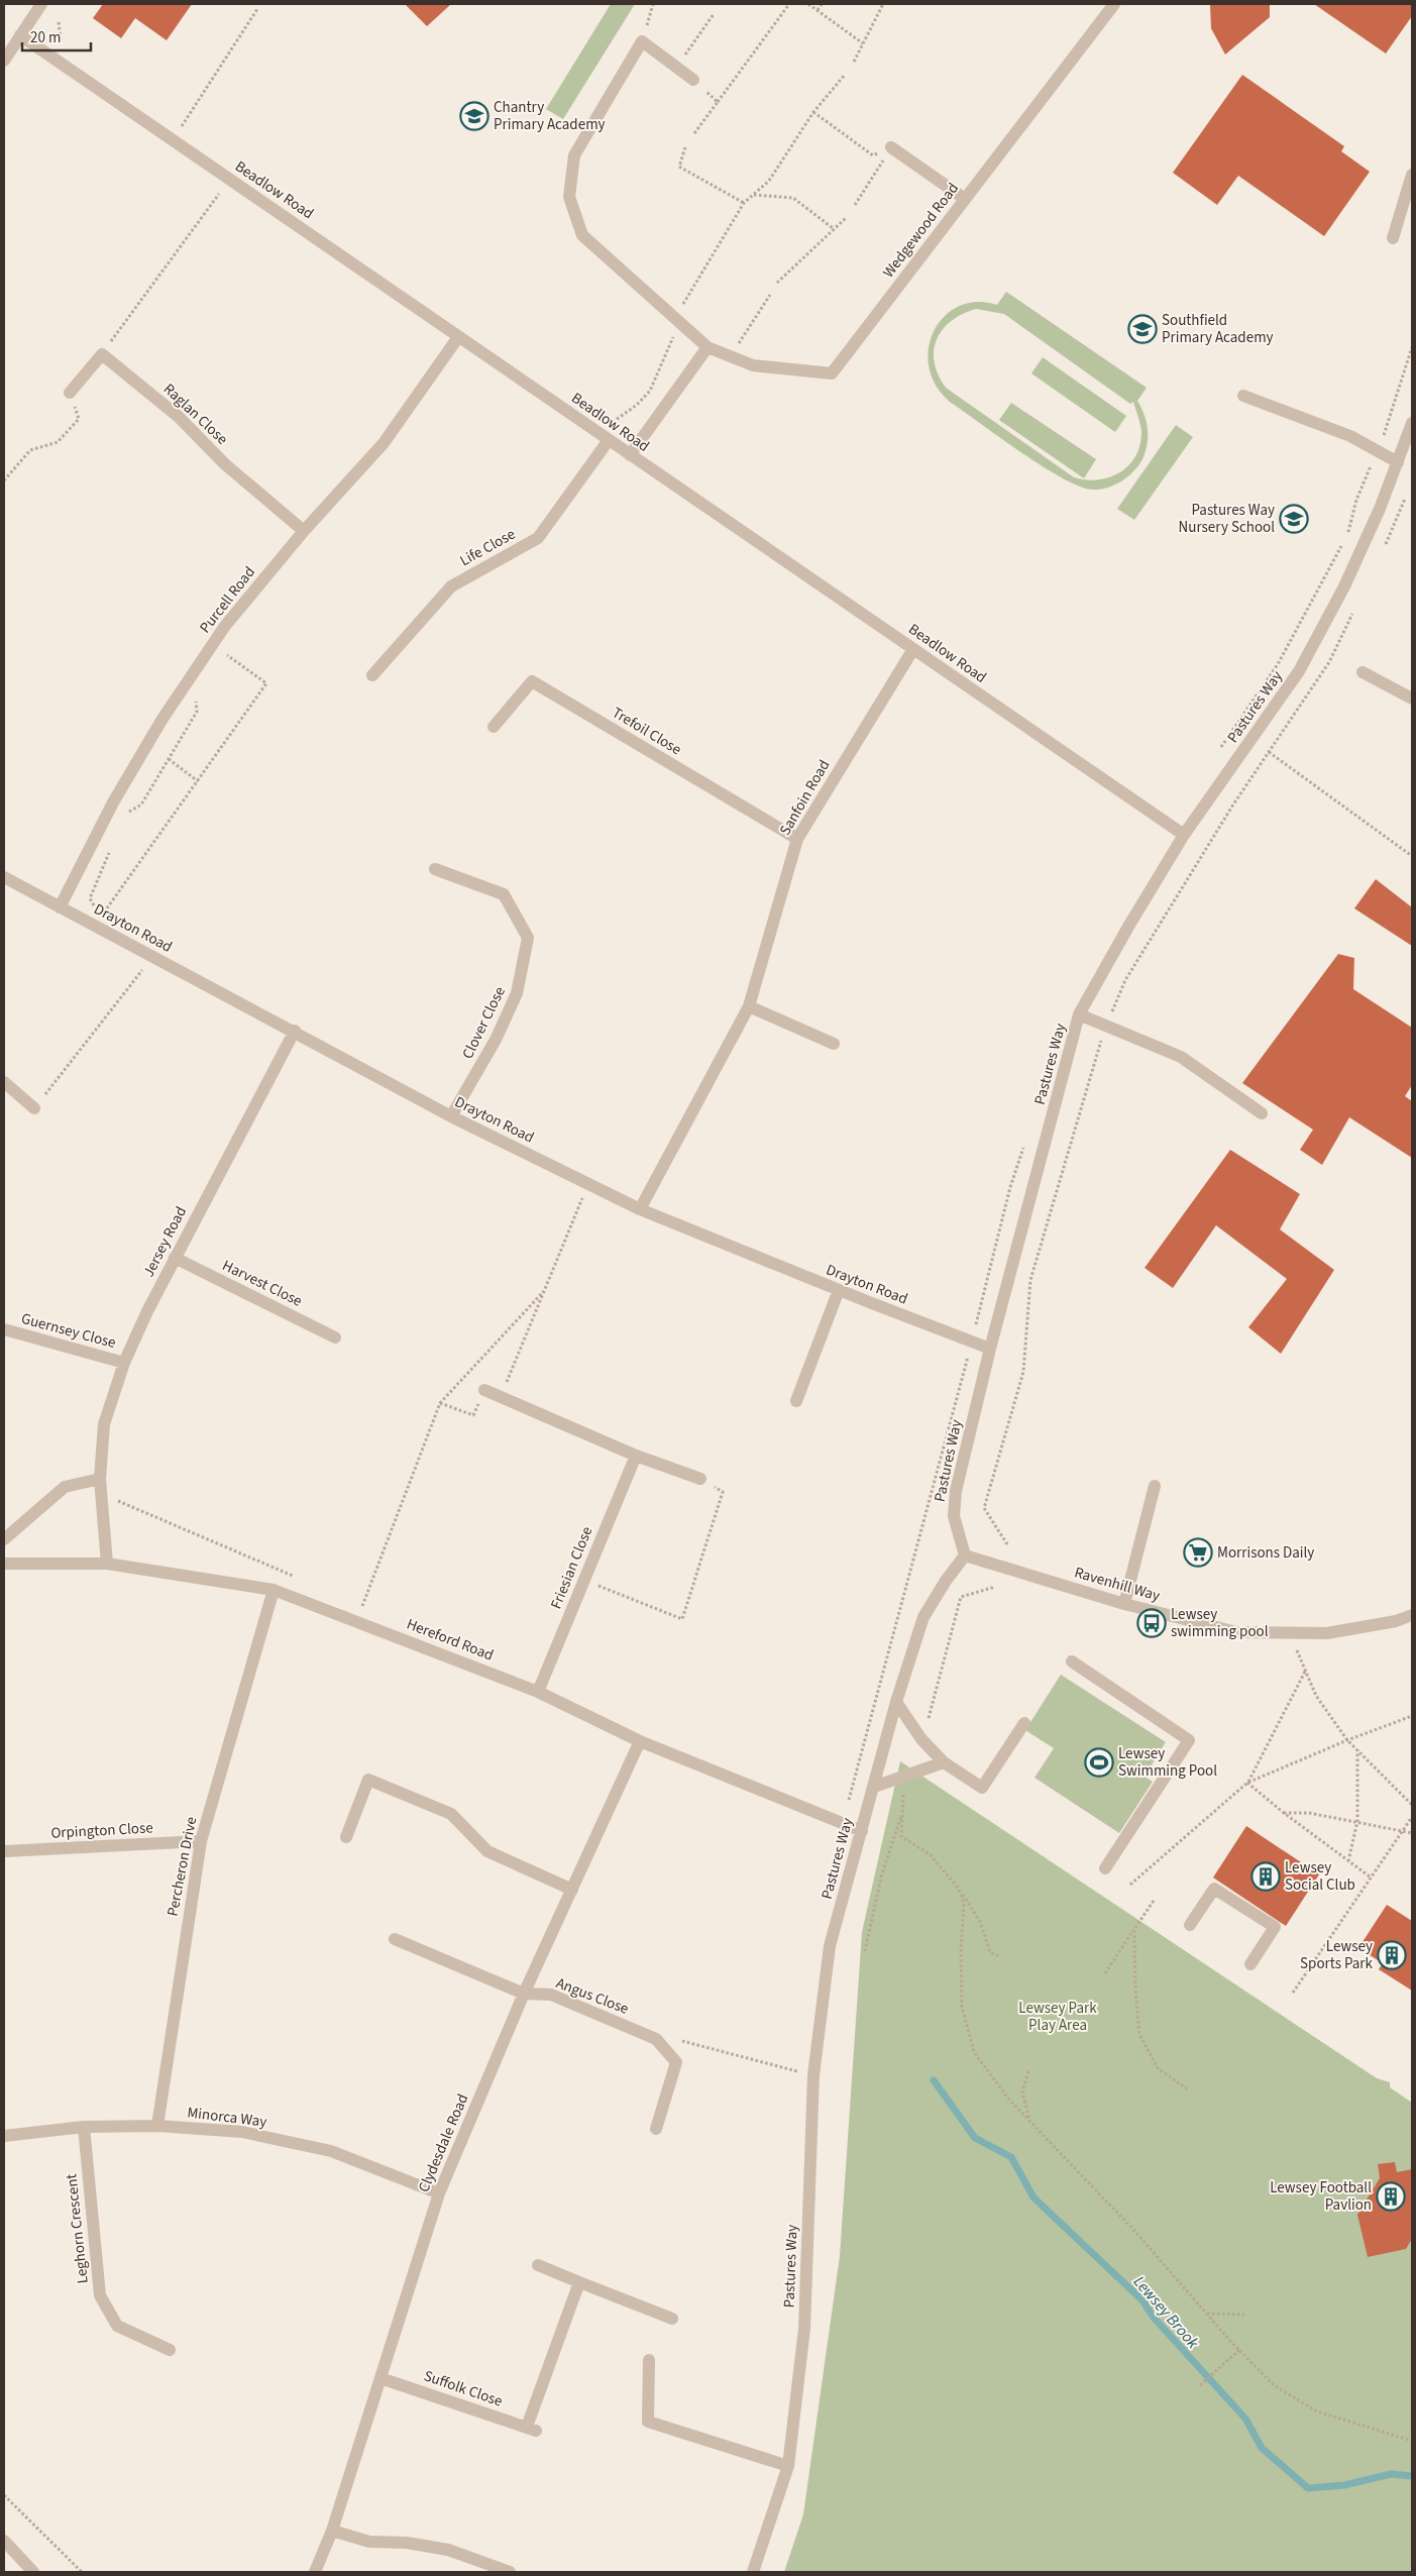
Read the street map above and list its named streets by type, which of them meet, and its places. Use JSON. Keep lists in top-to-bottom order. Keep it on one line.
{"streets":{"street":["Beadlow Road","Wedgewood Road","Raglan Close","Life Close","Purcell Road","Pastures Way","Trefoil Close","Sanfoin Road","Drayton Road","Clover Close","Jersey Road","Harvest Close","Guernsey Close","Friesian Close","Ravenhill Way","Hereford Road","Orpington Close","Percheron Drive","Angus Close","Minorca Way","Clydesdale Road","Leghorn Crescent","Suffolk Close"]},"crossings":[["Beadlow Road","Life Close"],["Beadlow Road","Purcell Road"],["Beadlow Road","Pastures Way"],["Beadlow Road","Sanfoin Road"],["Raglan Close","Purcell Road"],["Purcell Road","Drayton Road"],["Pastures Way","Drayton Road"],["Pastures Way","Ravenhill Way"],["Pastures Way","Hereford Road"],["Trefoil Close","Sanfoin Road"],["Sanfoin Road","Drayton Road"],["Drayton Road","Clover Close"],["Drayton Road","Jersey Road"],["Jersey Road","Harvest Close"],["Jersey Road","Guernsey Close"],["Jersey Road","Hereford Road"],["Friesian Close","Hereford Road"],["Hereford Road","Percheron Drive"],["Hereford Road","Clydesdale Road"],["Orpington Close","Percheron Drive"],["Percheron Drive","Minorca Way"],["Angus Close","Clydesdale Road"],["Minorca Way","Clydesdale Road"],["Minorca Way","Leghorn Crescent"],["Clydesdale Road","Suffolk Close"]],"water":["Lewsey Brook"],"parks":["Lewsey Park Play Area"],"places":{"school or university":["Chantry Primary Academy","Southfield Primary Academy","Pastures Way Nursery School"],"supermarket":["Morrisons Daily"],"bus stop":["Lewsey swimming pool"],"sports":["Lewsey Swimming Pool"],"building":["Lewsey Social Club","Lewsey Sports Park","Lewsey Football Pavlion"]},"scale_bar":"20 m"}
